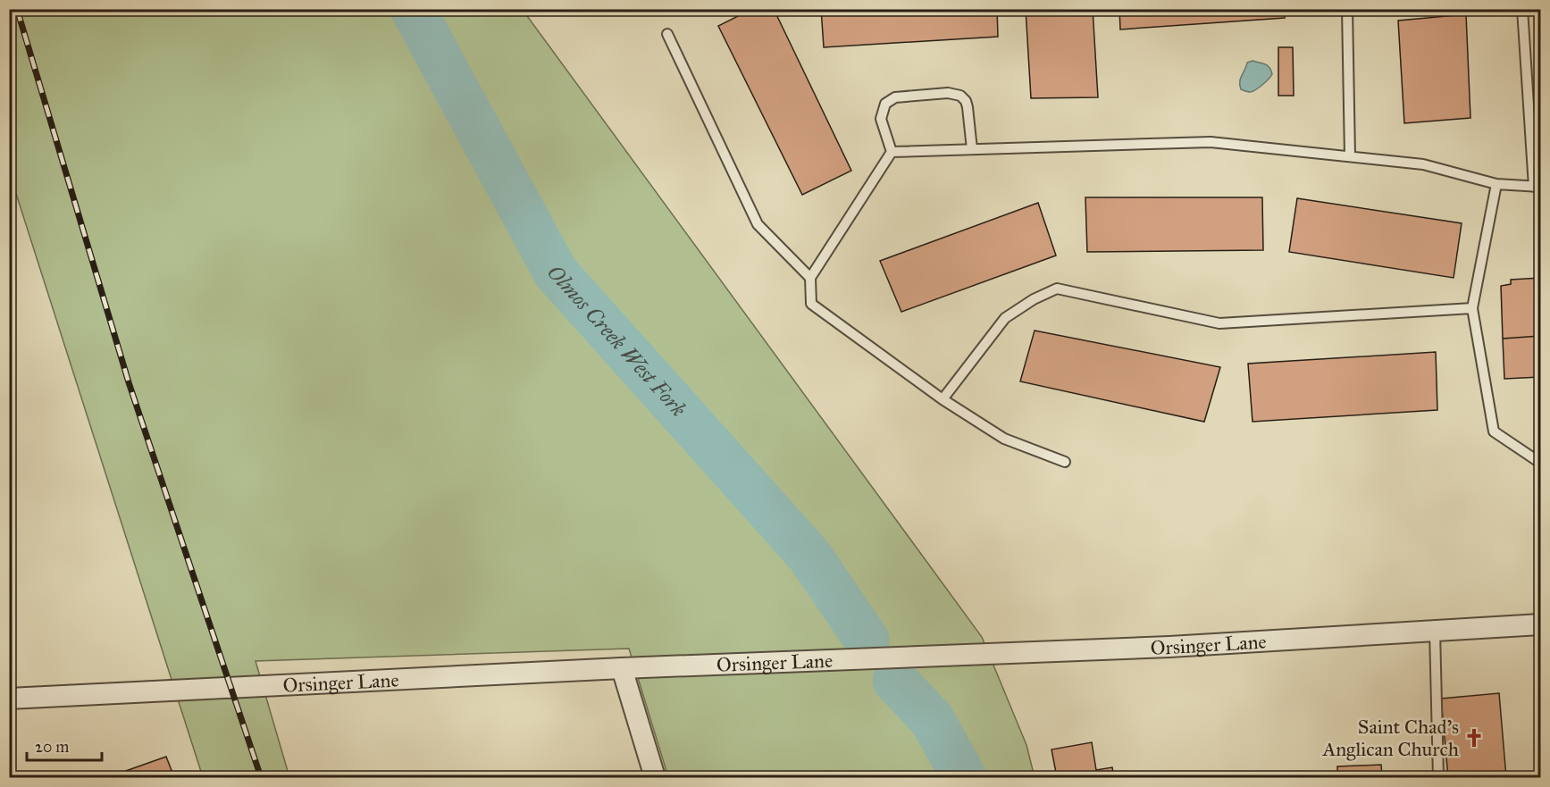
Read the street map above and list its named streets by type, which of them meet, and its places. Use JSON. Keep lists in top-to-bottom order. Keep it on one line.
{"streets":{"street":["Orsinger Lane"]},"water":["Olmos Creek West Fork"],"places":{"church":["Saint Chad's Anglican Church"]},"scale_bar":"20 m"}
